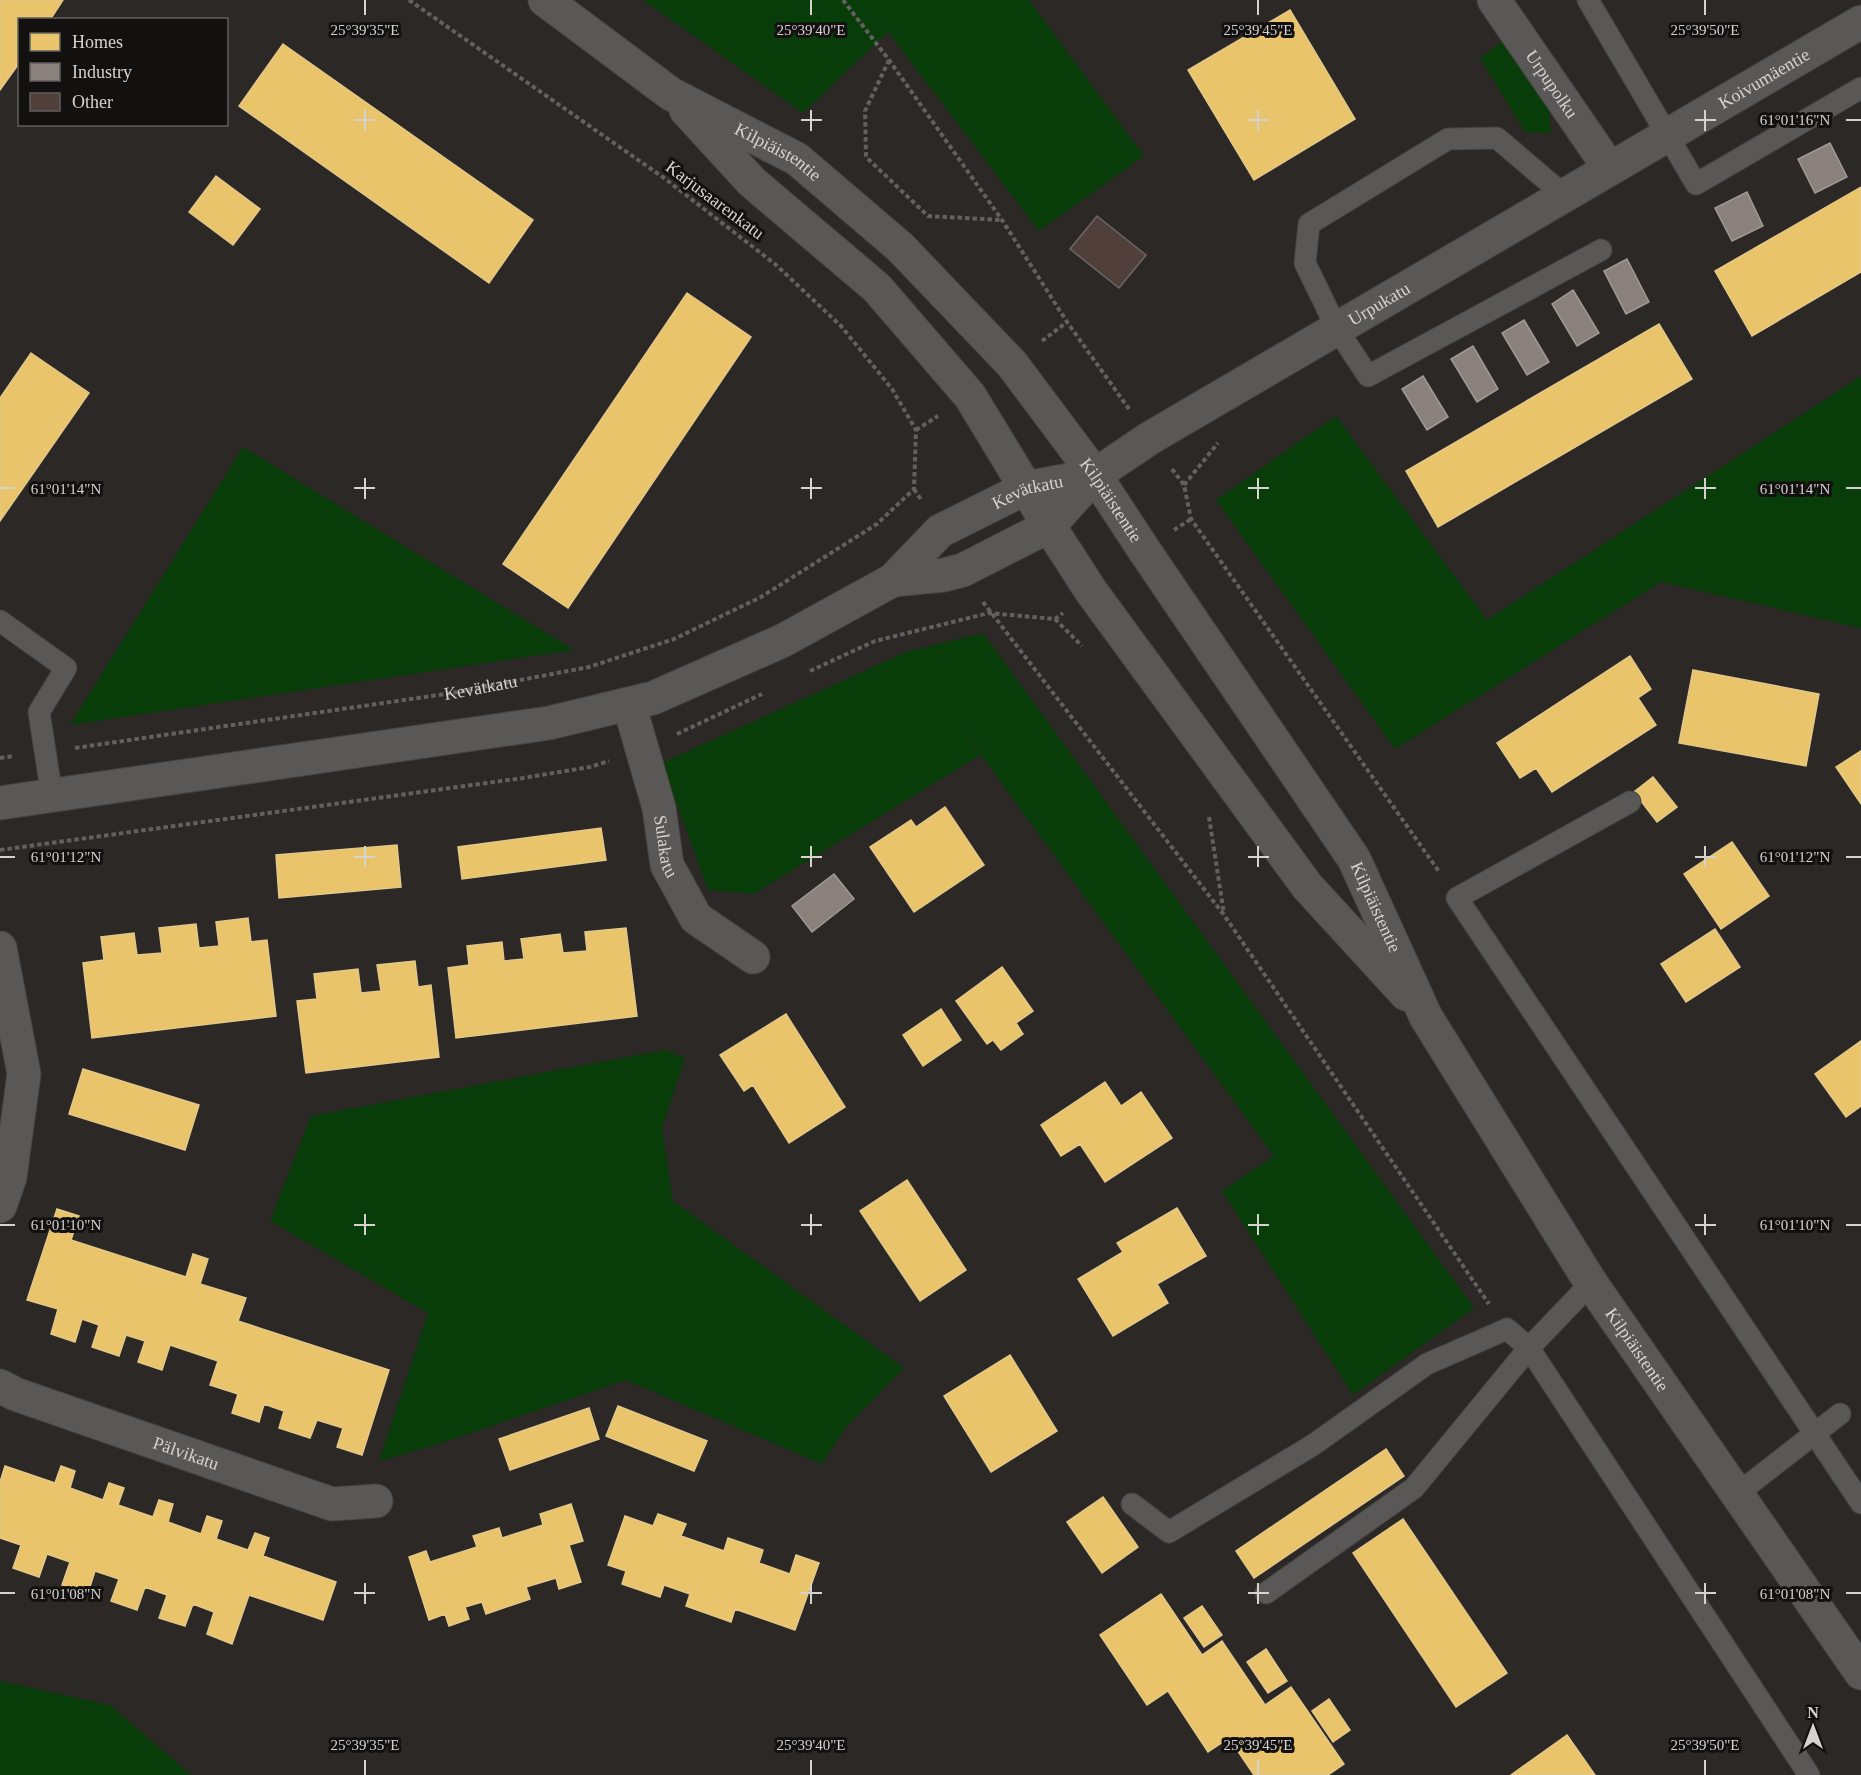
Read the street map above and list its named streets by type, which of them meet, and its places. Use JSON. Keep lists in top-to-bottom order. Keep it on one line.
{"streets":{"street":["Koivumäentie","Urpupolku","Kilpiäistentie","Urpukatu","Kevätkatu","Sulakatu","Pälvikatu"],"path":["Karjusaarenkatu"]},"crossings":[["Koivumäentie","Urpukatu"],["Urpupolku","Urpukatu"],["Kilpiäistentie","Urpukatu"],["Kilpiäistentie","Kevätkatu"],["Karjusaarenkatu","Kevätkatu"],["Urpukatu","Kevätkatu"],["Kevätkatu","Sulakatu"]],"legend":["Homes","Industry","Other"],"north":"top","coordinates":["25°39'35\"E","25°39'40\"E","25°39'45\"E","25°39'50\"E","61°01'16\"N","61°01'14\"N","61°01'12\"N","61°01'10\"N","61°01'08\"N"]}
